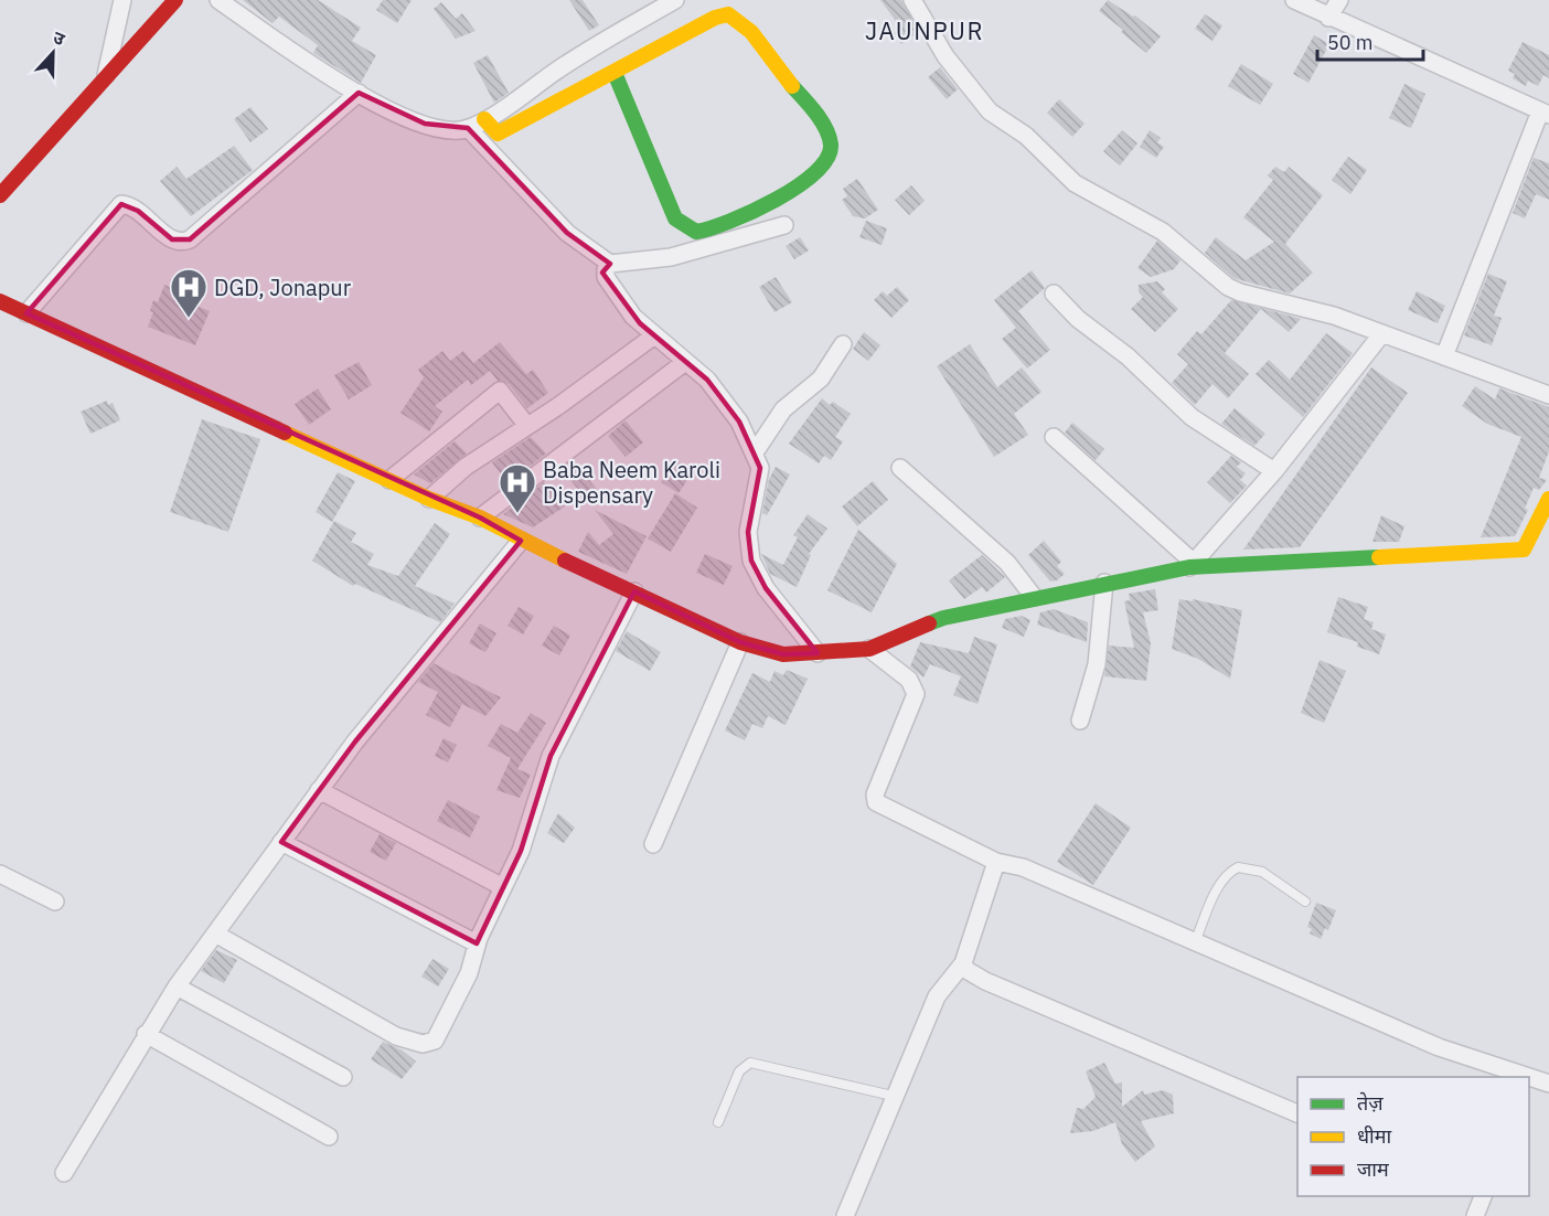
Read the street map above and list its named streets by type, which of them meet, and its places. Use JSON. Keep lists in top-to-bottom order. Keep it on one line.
{"districts":["JAUNPUR"],"places":{"hospital":["DGD, Jonapur","Baba Neem Karoli Dispensary"]},"legend":["तेज़","धीमा","जाम"],"scale_bar":"50 m","north":"top"}
